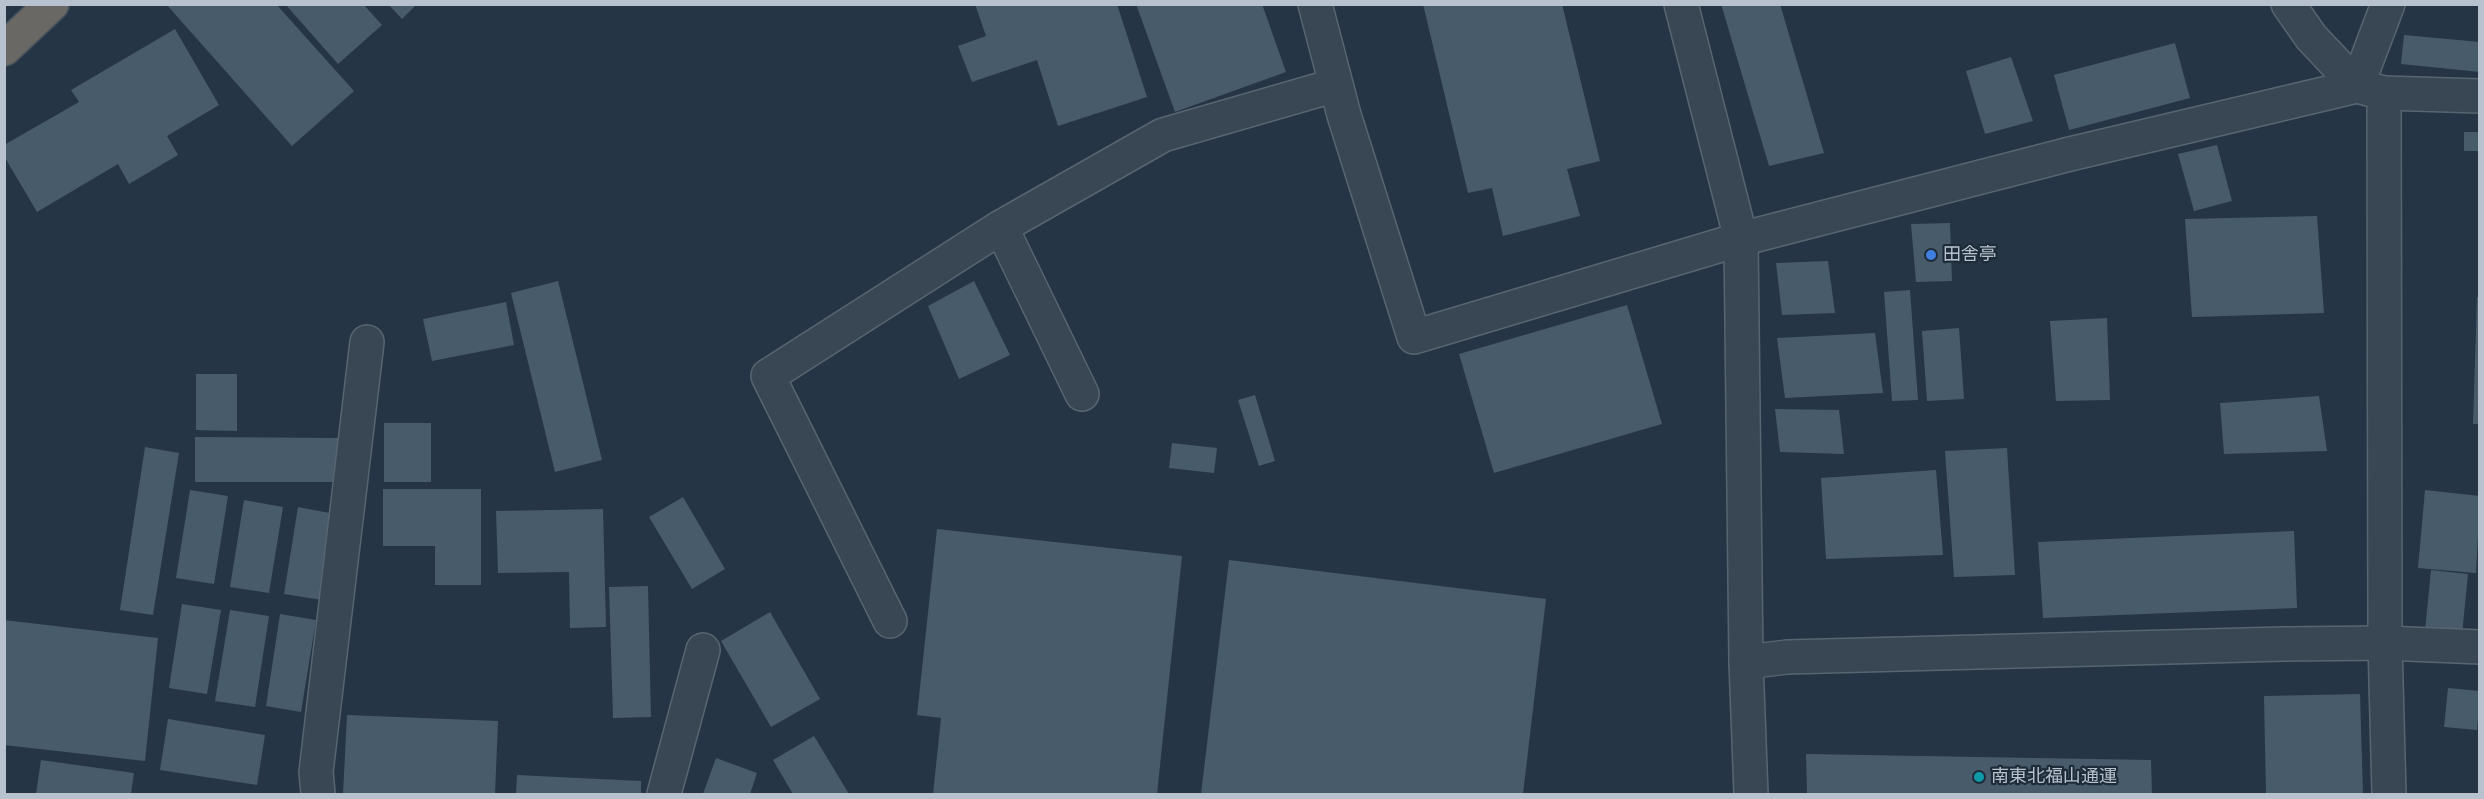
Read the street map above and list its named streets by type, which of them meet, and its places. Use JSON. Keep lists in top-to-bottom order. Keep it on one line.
{"places":["田舎亭","南東北福山通運"]}
